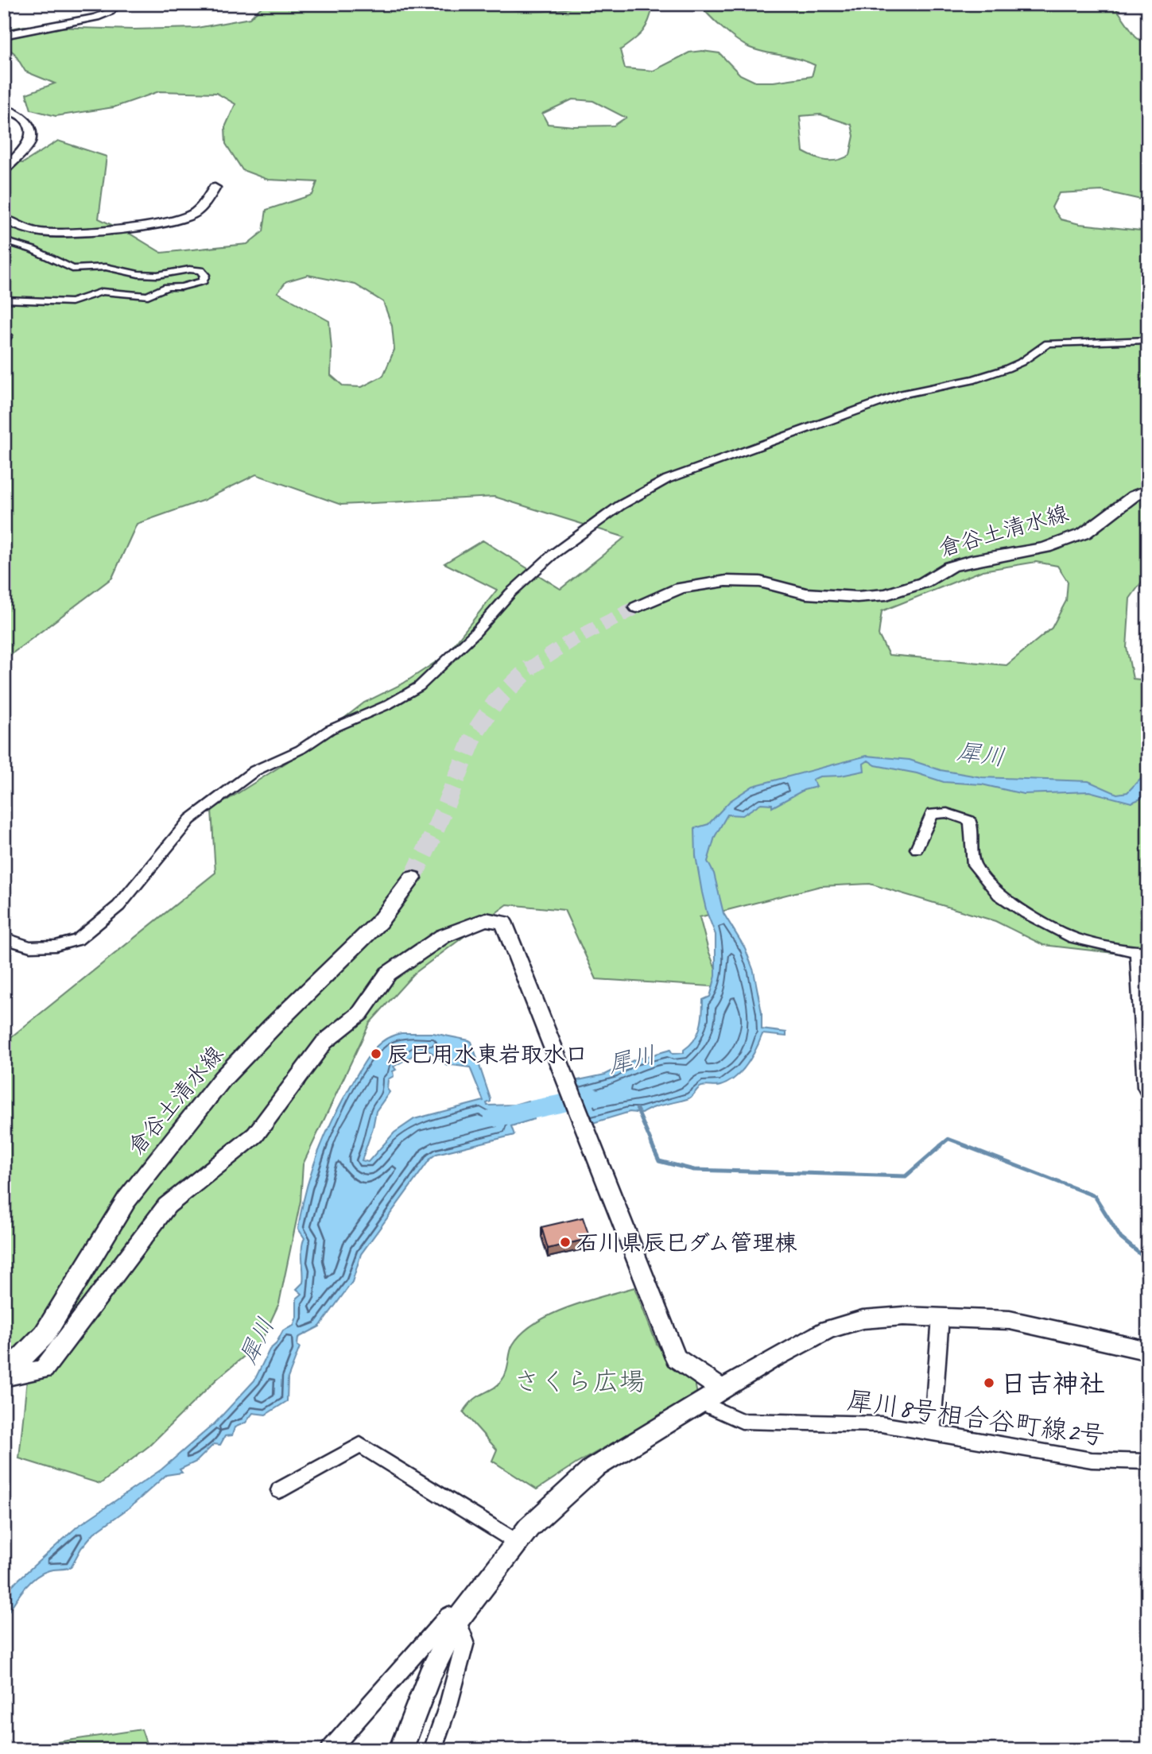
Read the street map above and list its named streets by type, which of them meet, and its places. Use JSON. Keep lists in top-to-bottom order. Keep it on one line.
{"streets":{"main road":["倉谷土清水線"],"street":["犀川8号相合谷町線2号"]},"water":["犀川"],"parks":["さくら広場"],"places":["辰巳用水東岩取水口","石川県辰巳ダム管理棟","日吉神社"]}
